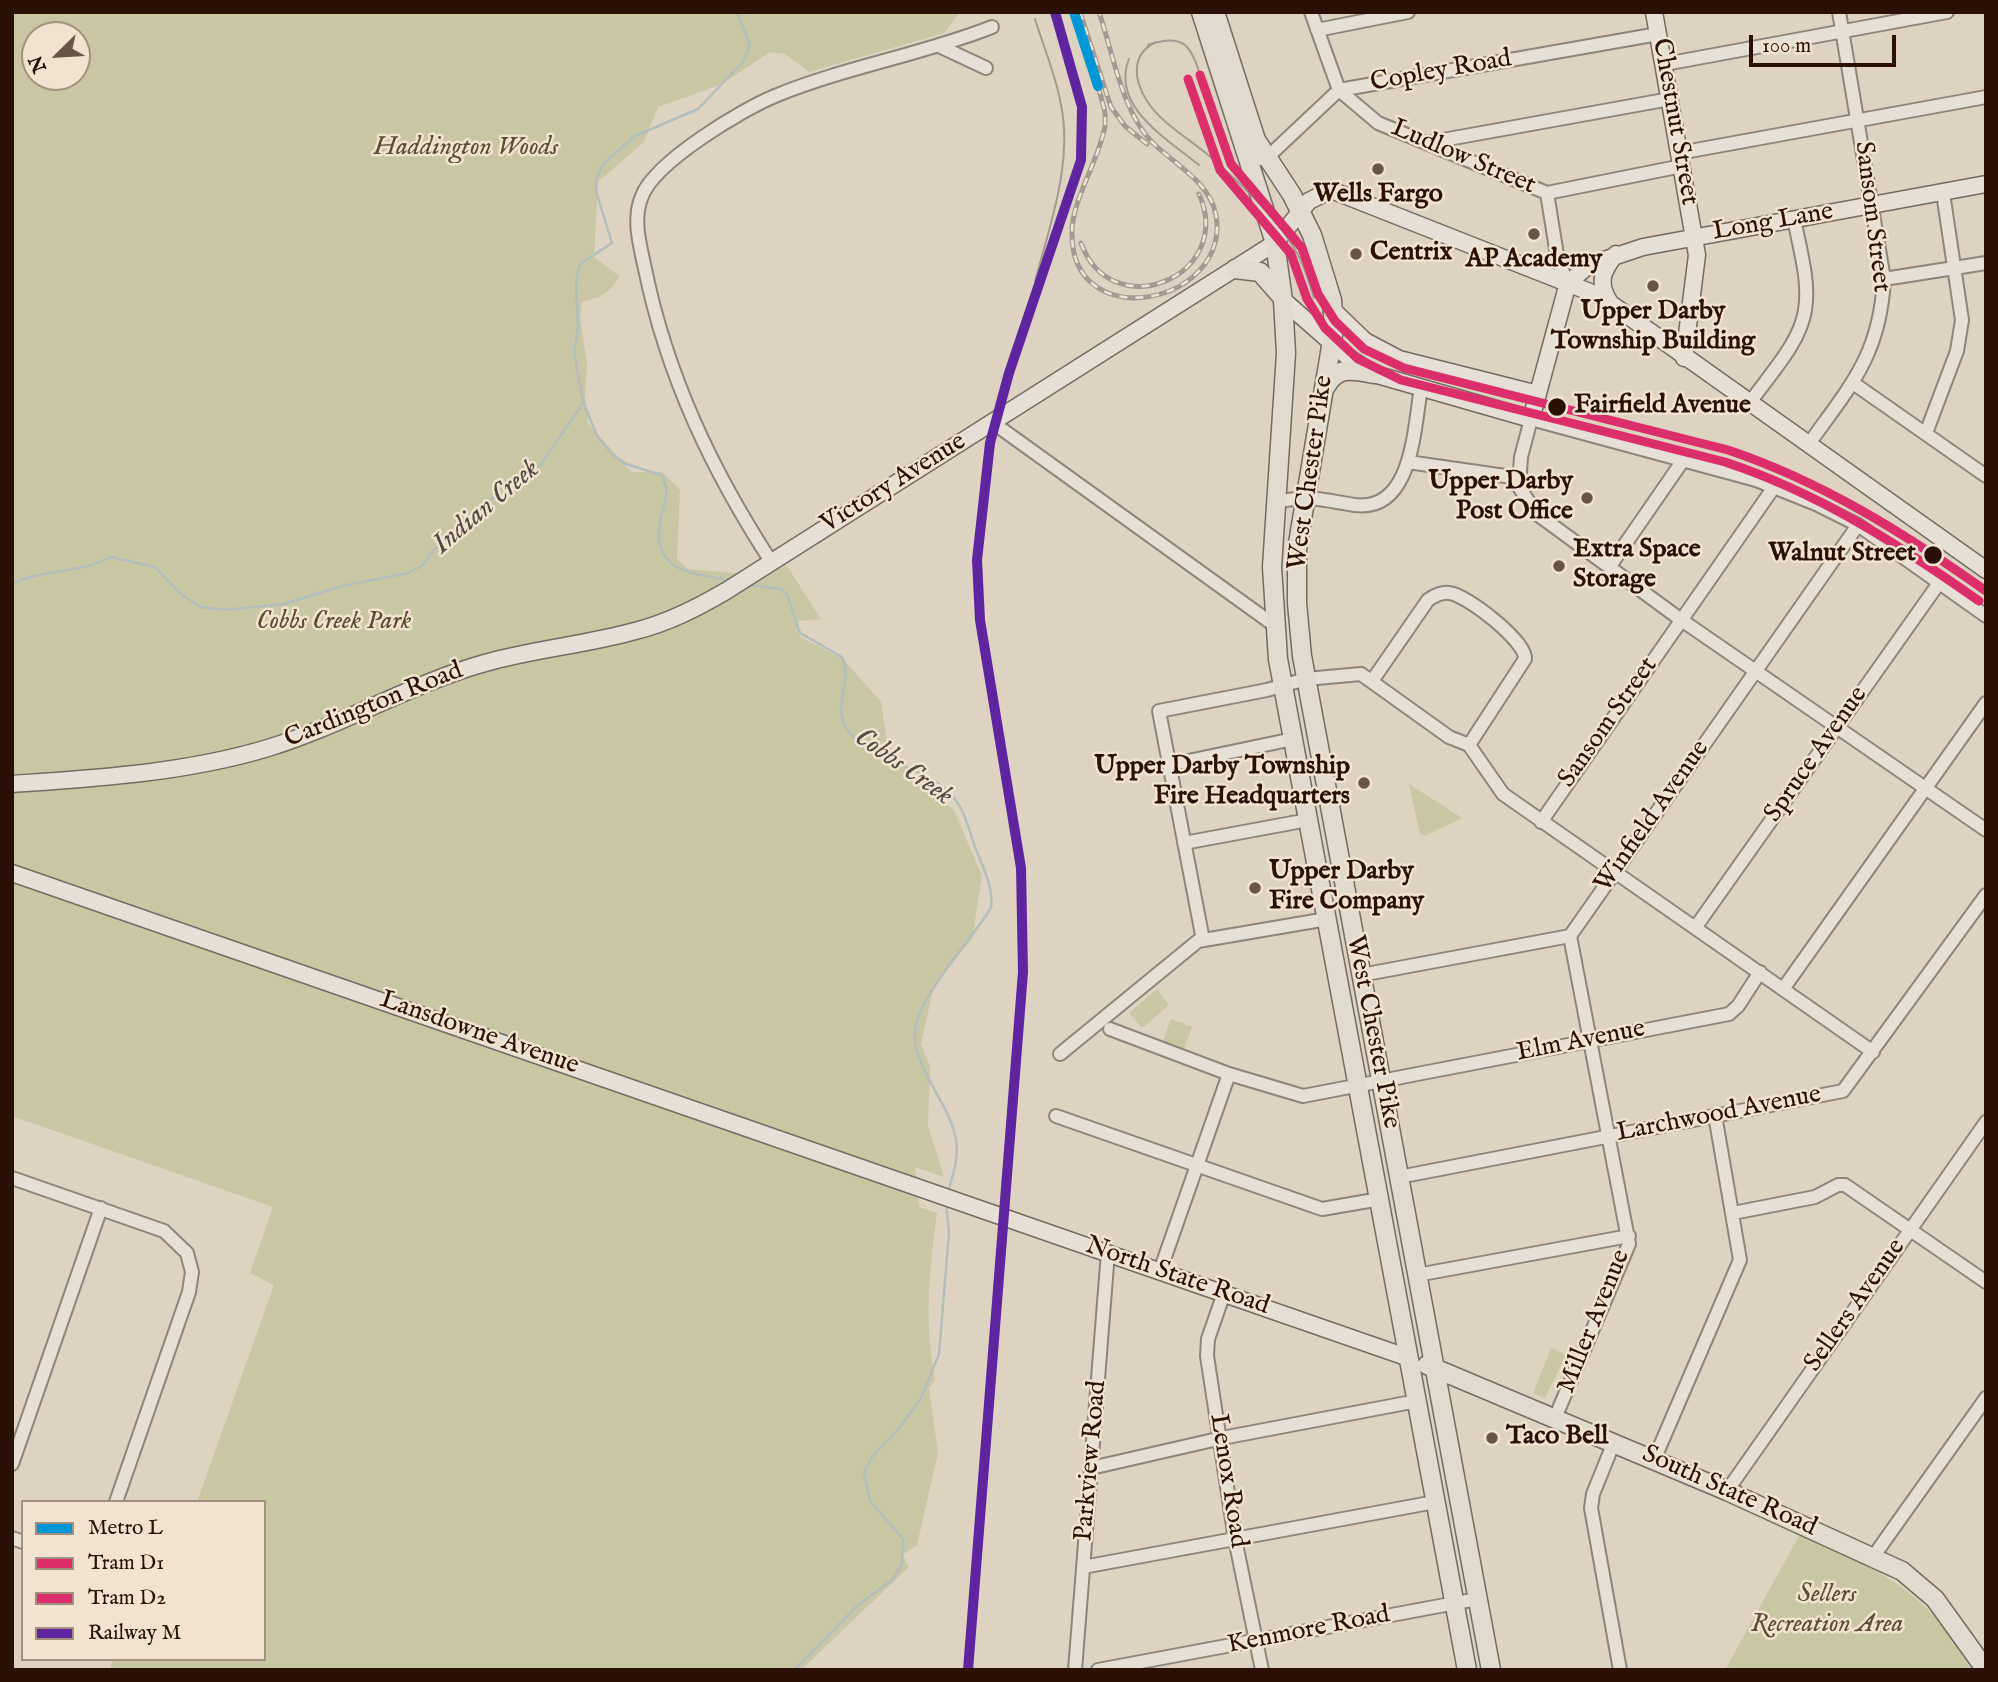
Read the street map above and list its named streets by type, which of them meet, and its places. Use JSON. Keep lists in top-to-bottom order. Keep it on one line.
{"streets":{"main road":["West Chester Pike","South State Road"],"street":["Copley Road","Chestnut Street","Ludlow Street","Sansom Street","Long Lane","Victory Avenue","Cardington Road","Spruce Avenue","Winfield Avenue","Lansdowne Avenue","Elm Avenue","Larchwood Avenue","North State Road","Sellers Avenue","Miller Avenue","Parkview Road","Lenox Road","Kenmore Road"]},"crossings":[["Copley Road","Chestnut Street"],["Copley Road","Ludlow Street"],["Copley Road","West Chester Pike"],["Chestnut Street","Long Lane"],["Chestnut Street","Victory Avenue"],["Ludlow Street","Long Lane"],["Ludlow Street","Victory Avenue"],["Sansom Street","Long Lane"],["Sansom Street","Victory Avenue"],["Long Lane","Victory Avenue"],["West Chester Pike","Victory Avenue"],["West Chester Pike","Elm Avenue"],["West Chester Pike","Larchwood Avenue"],["West Chester Pike","North State Road"],["West Chester Pike","South State Road"],["West Chester Pike","Kenmore Road"],["Victory Avenue","Cardington Road"],["Winfield Avenue","Miller Avenue"],["Lansdowne Avenue","North State Road"],["Elm Avenue","Miller Avenue"],["Larchwood Avenue","Miller Avenue"],["North State Road","Parkview Road"],["North State Road","Lenox Road"],["North State Road","South State Road"],["Sellers Avenue","South State Road"],["Miller Avenue","South State Road"],["Lenox Road","Kenmore Road"]],"water":["Indian Creek","Cobbs Creek"],"parks":["Haddington Woods","Cobbs Creek Park","Sellers Recreation Area"],"places":["Wells Fargo","AP Academy","Centrix","Upper Darby Township Building","Fairfield Avenue","Upper Darby Post Office","Walnut Street","Extra Space Storage","Upper Darby Township Fire Headquarters","Upper Darby Fire Company","Taco Bell"],"lines":["metro line L","rail line M","tram line D1","tram line D2"],"legend":["Metro L","Tram D1","Tram D2","Railway M"],"scale_bar":"100 m","north":"bottom left"}
